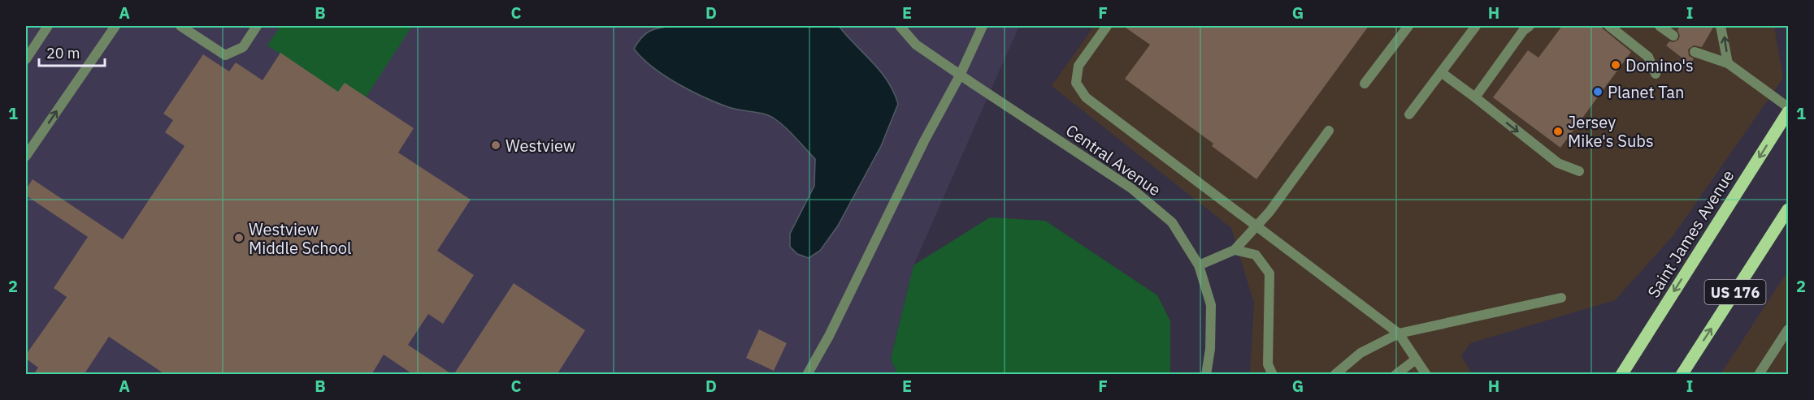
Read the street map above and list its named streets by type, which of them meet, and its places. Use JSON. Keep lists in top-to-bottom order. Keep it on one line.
{"streets":{"main road":["Saint James Avenue","US 176"],"street":["Central Avenue"]},"places":["Domino's","Planet Tan","Jersey Mike's Subs","Westview","Westview Middle School"],"scale_bar":"20 m","grid":{"columns":["A","B","C","D","E","F","G","H","I"],"rows":["1","2"]}}
